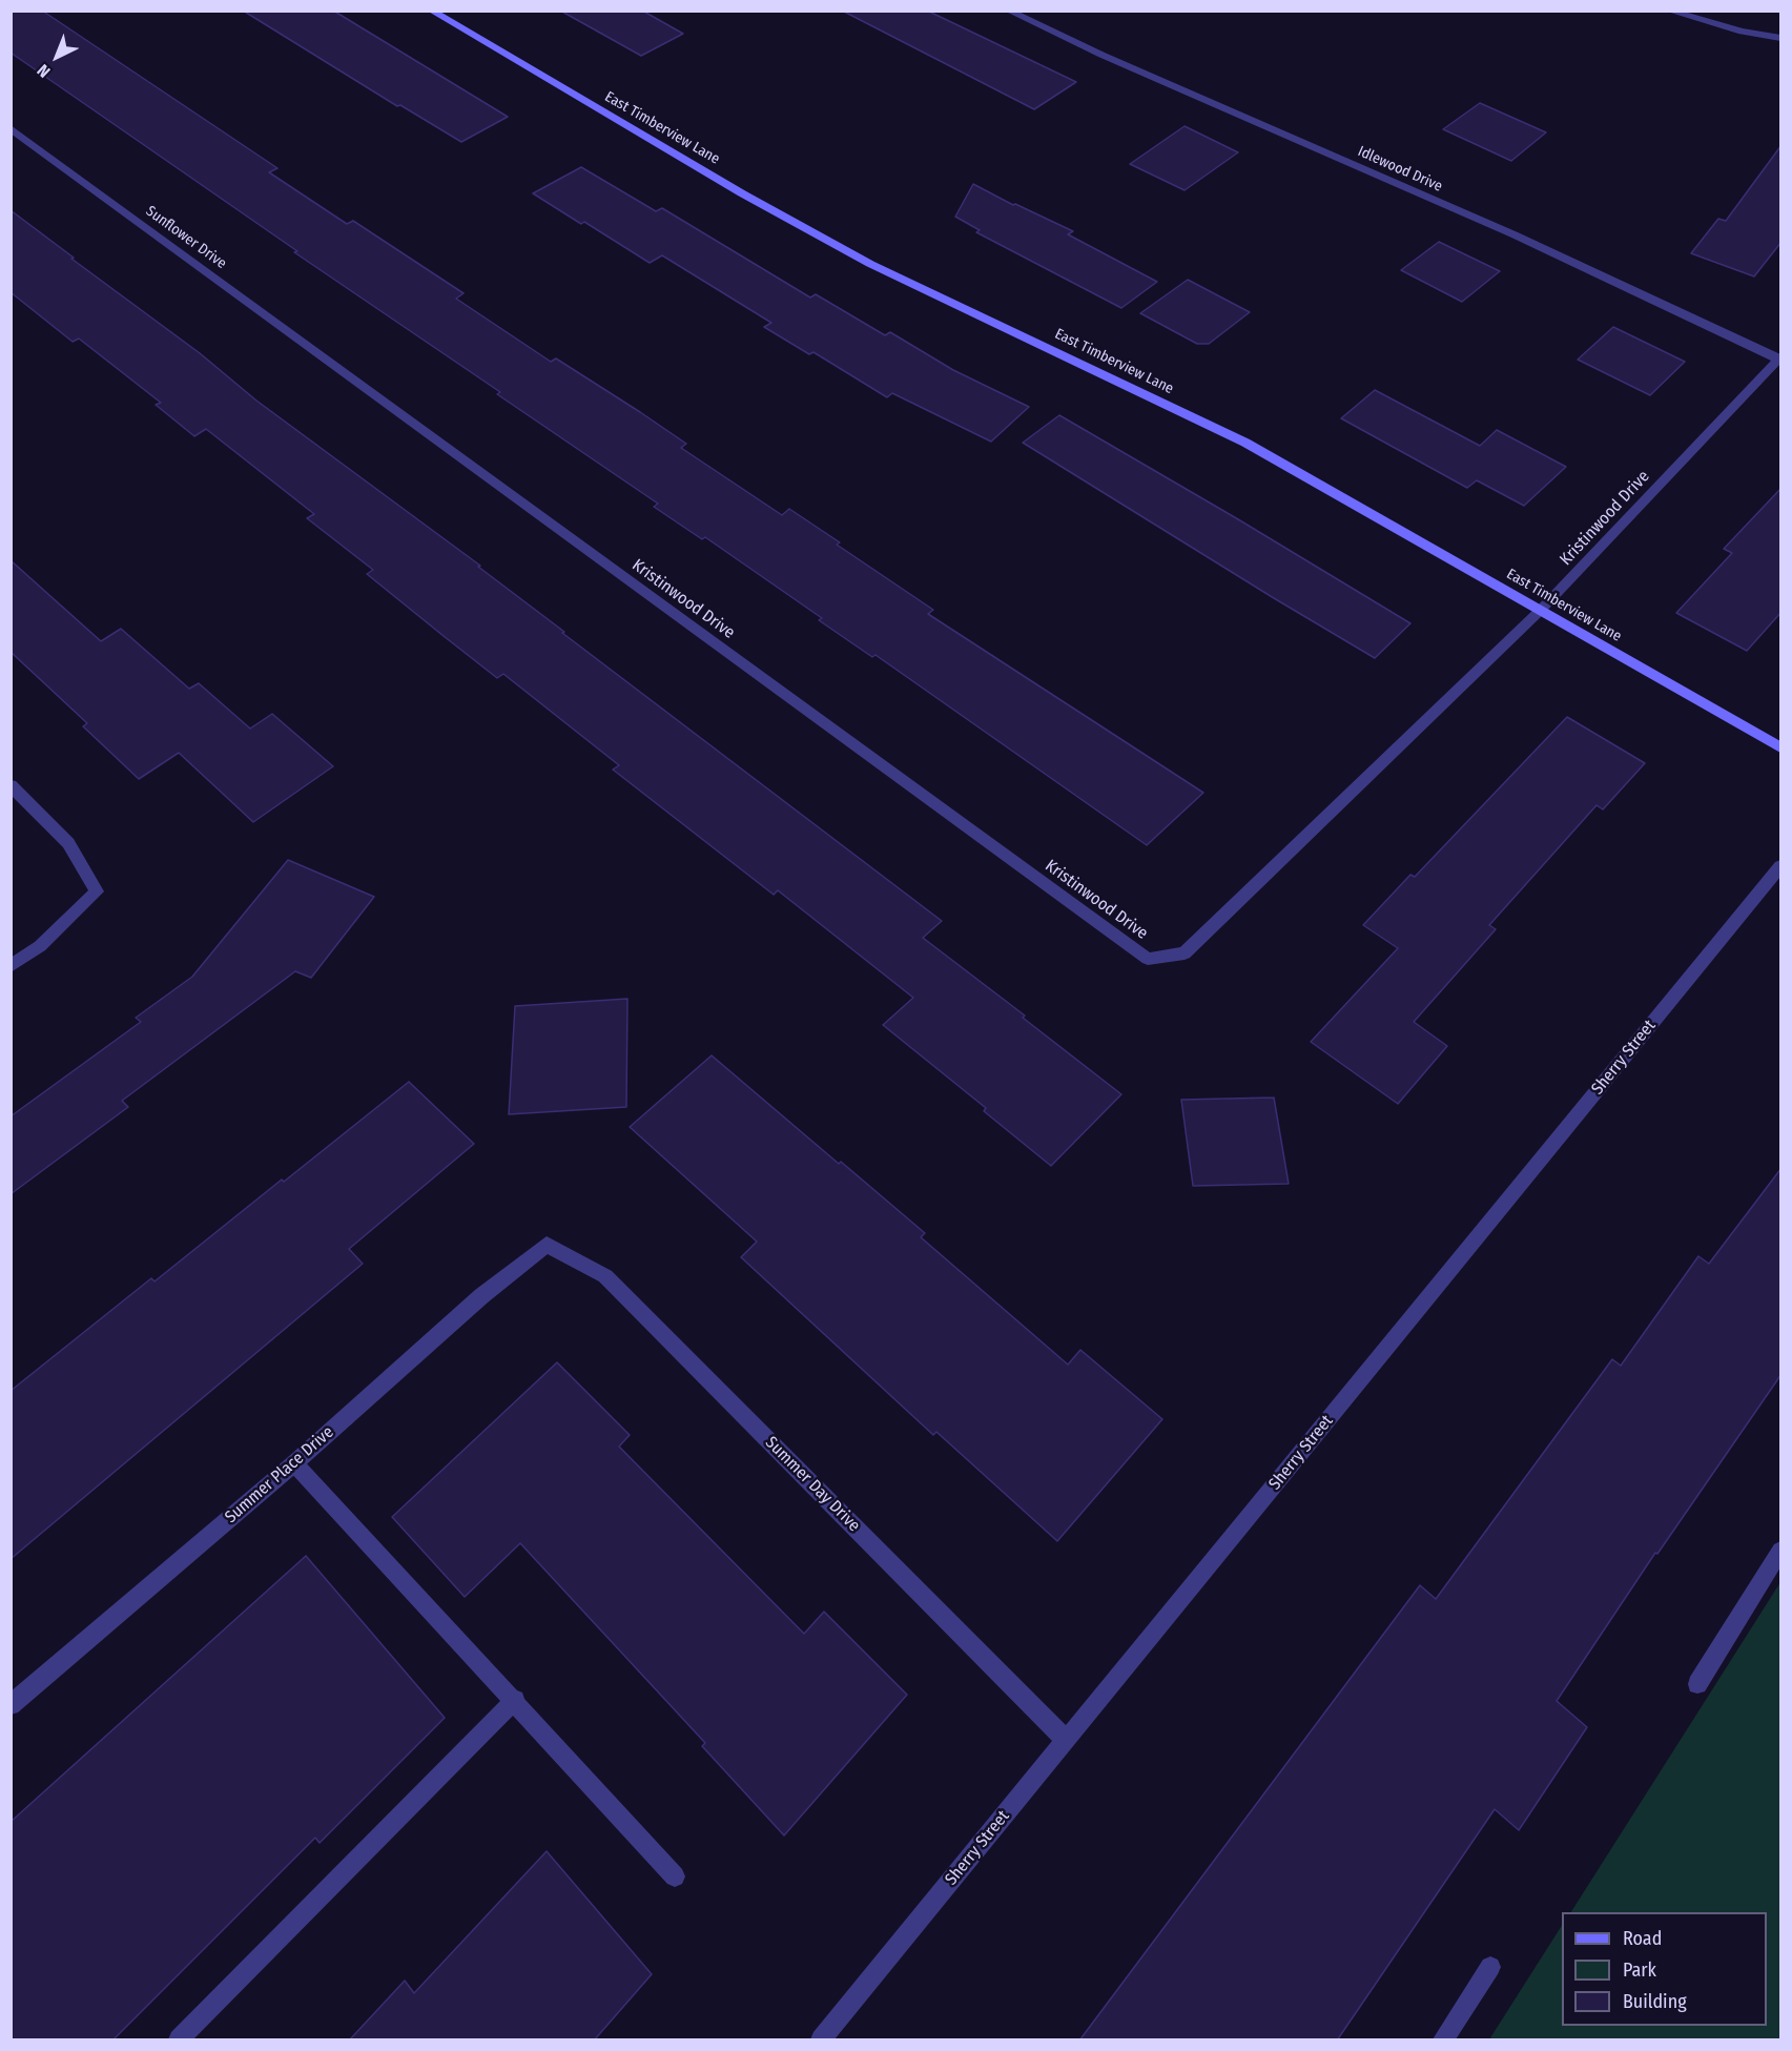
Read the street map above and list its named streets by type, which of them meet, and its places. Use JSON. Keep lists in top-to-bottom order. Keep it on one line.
{"streets":{"street":["East Timberview Lane","Idlewood Drive","Sunflower Drive","Kristinwood Drive","Sherry Street","Summer Place Drive","Summer Day Drive"]},"crossings":[["East Timberview Lane","Kristinwood Drive"],["Idlewood Drive","Kristinwood Drive"],["Sunflower Drive","Kristinwood Drive"],["Sherry Street","Summer Day Drive"],["Summer Place Drive","Summer Day Drive"]],"legend":["Road","Park","Building"],"north":"bottom left"}
